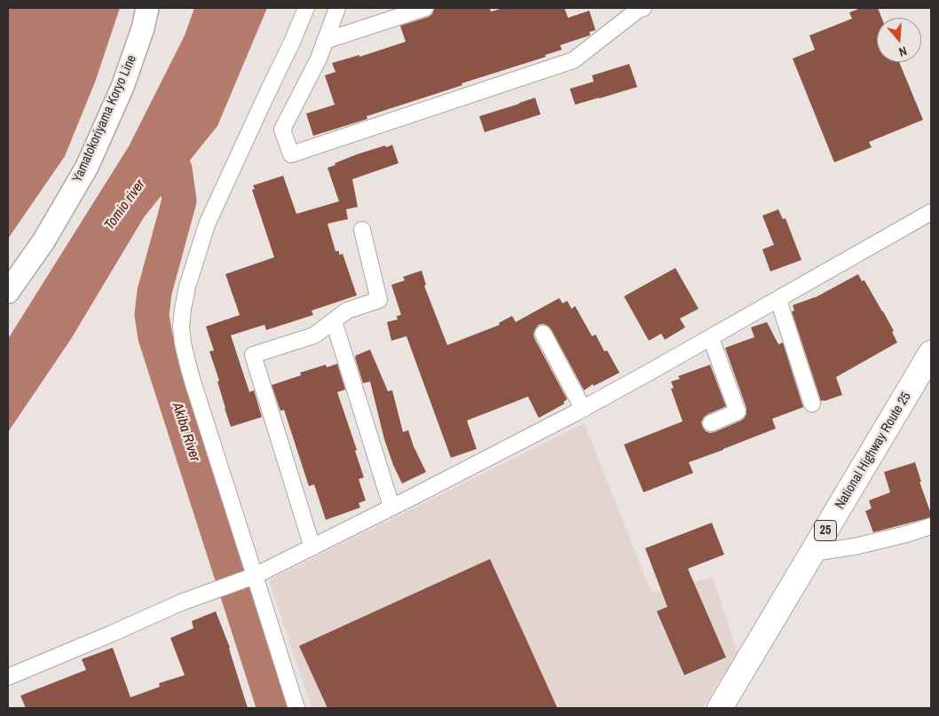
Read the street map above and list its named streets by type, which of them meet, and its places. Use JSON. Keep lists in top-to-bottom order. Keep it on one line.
{"streets":{"highway":["National Highway Route 25","25"],"main road":["Yamatokoriyama Koryo Line"]},"water":["Tomio river","Akiba River"],"north":"bottom"}
